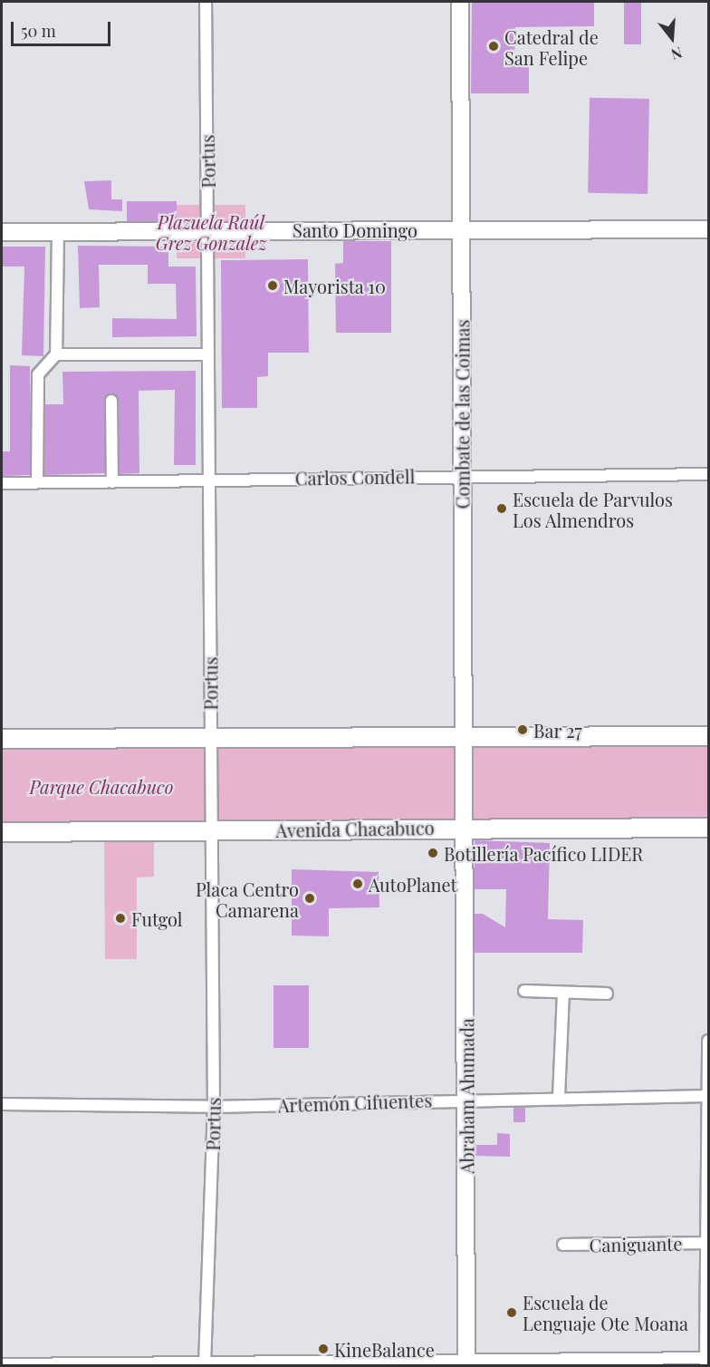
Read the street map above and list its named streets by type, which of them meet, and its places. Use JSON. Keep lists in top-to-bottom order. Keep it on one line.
{"streets":{"main road":["Avenida Chacabuco"],"street":["Portus","Santo Domingo","Combate de las Coimas","Carlos Condell","Abraham Ahumada","Artemón Cifuentes","Caniguante"]},"crossings":[["Portus","Santo Domingo"],["Portus","Carlos Condell"],["Portus","Avenida Chacabuco"],["Portus","Artemón Cifuentes"],["Santo Domingo","Combate de las Coimas"],["Combate de las Coimas","Carlos Condell"],["Combate de las Coimas","Avenida Chacabuco"],["Combate de las Coimas","Abraham Ahumada"],["Avenida Chacabuco","Abraham Ahumada"],["Abraham Ahumada","Artemón Cifuentes"]],"parks":["Plazuela Raúl Grez Gonzalez","Parque Chacabuco"],"places":["Catedral de San Felipe","Mayorista 10","Escuela de Parvulos Los Almendros","Bar 27","Botillería Pacífico LIDER","AutoPlanet","Placa Centro Camarena","Futgol","Escuela de Lenguaje Ote Moana","KineBalance"],"scale_bar":"50 m","north":"bottom"}
